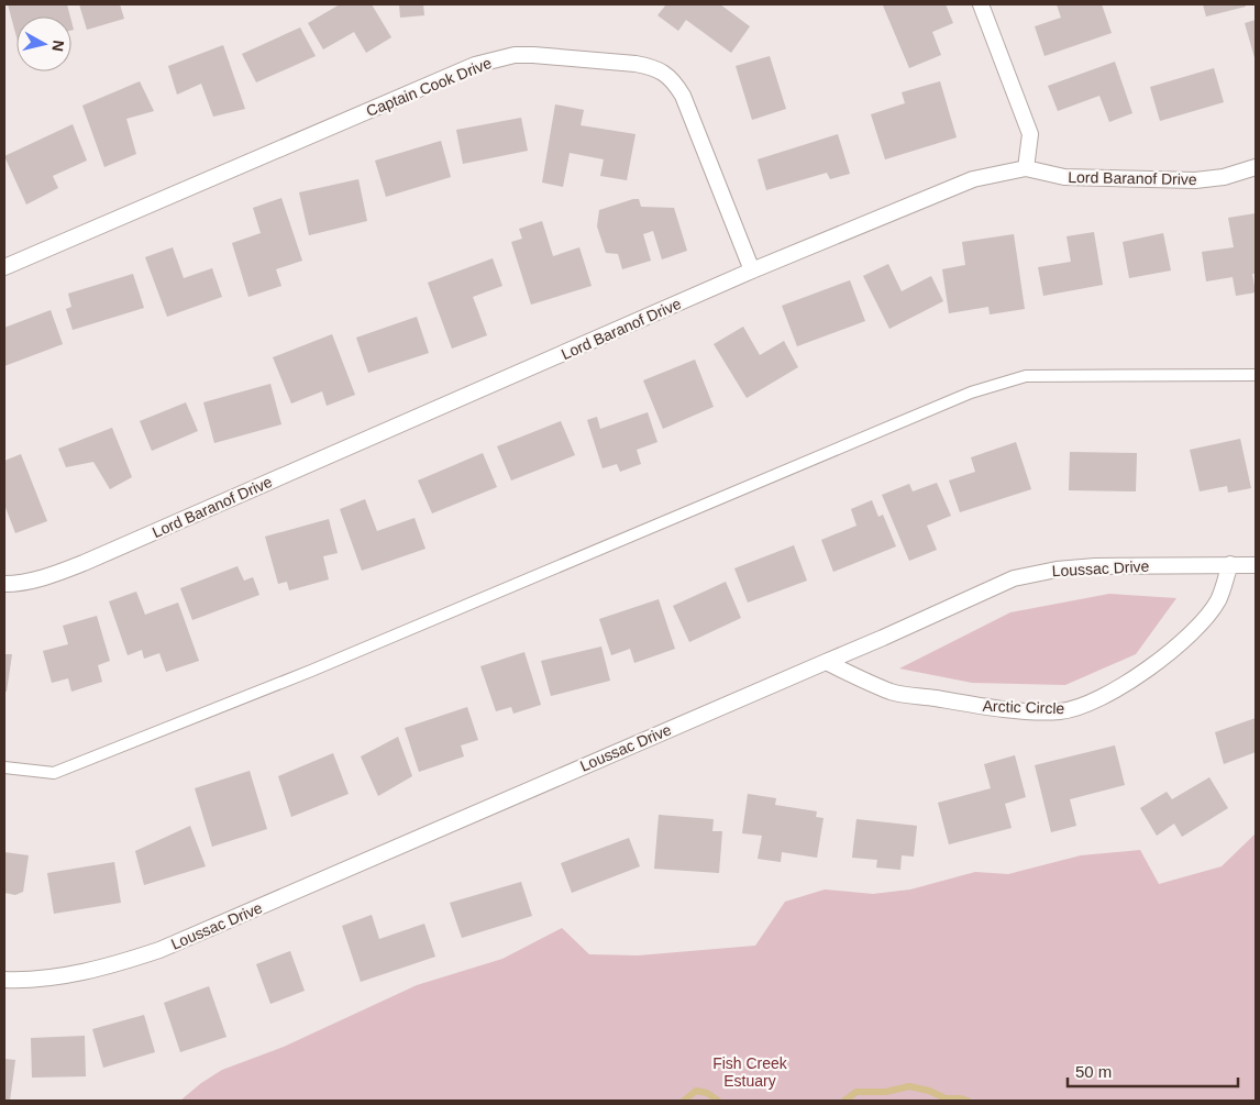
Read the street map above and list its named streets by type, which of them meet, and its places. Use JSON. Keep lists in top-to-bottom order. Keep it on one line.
{"streets":{"street":["Captain Cook Drive","Lord Baranof Drive","Loussac Drive","Arctic Circle"]},"crossings":[["Captain Cook Drive","Lord Baranof Drive"],["Loussac Drive","Arctic Circle"]],"parks":["Fish Creek Estuary"],"scale_bar":"50 m","north":"right"}
